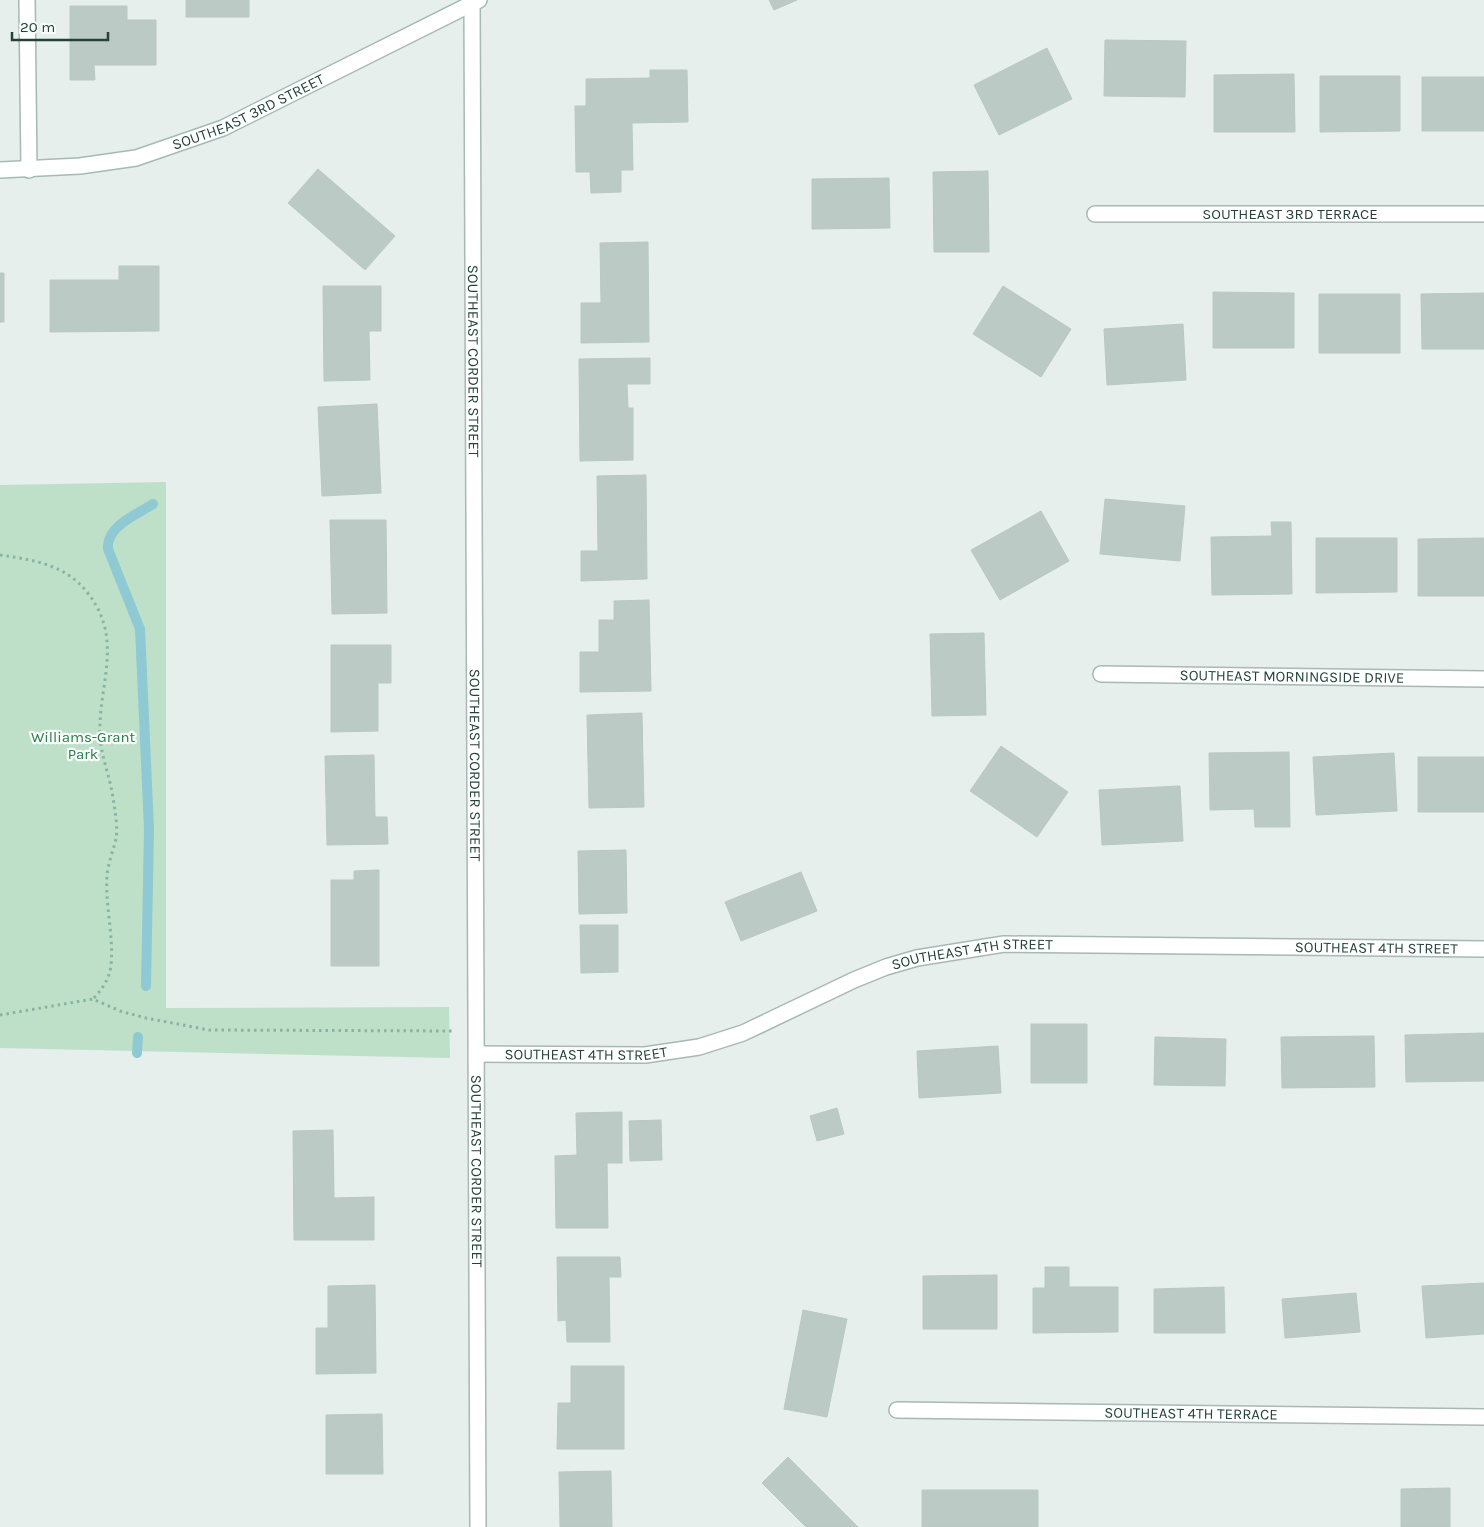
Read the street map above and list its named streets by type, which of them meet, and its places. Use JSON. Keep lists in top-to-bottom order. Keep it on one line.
{"streets":{"street":["SOUTHEAST 3RD STREET","SOUTHEAST 3RD TERRACE","SOUTHEAST CORDER STREET","SOUTHEAST MORNINGSIDE DRIVE","SOUTHEAST 4TH STREET","SOUTHEAST 4TH TERRACE"]},"crossings":[["SOUTHEAST 3RD STREET","SOUTHEAST CORDER STREET"],["SOUTHEAST CORDER STREET","SOUTHEAST 4TH STREET"]],"parks":["Williams-Grant Park"],"scale_bar":"20 m"}
